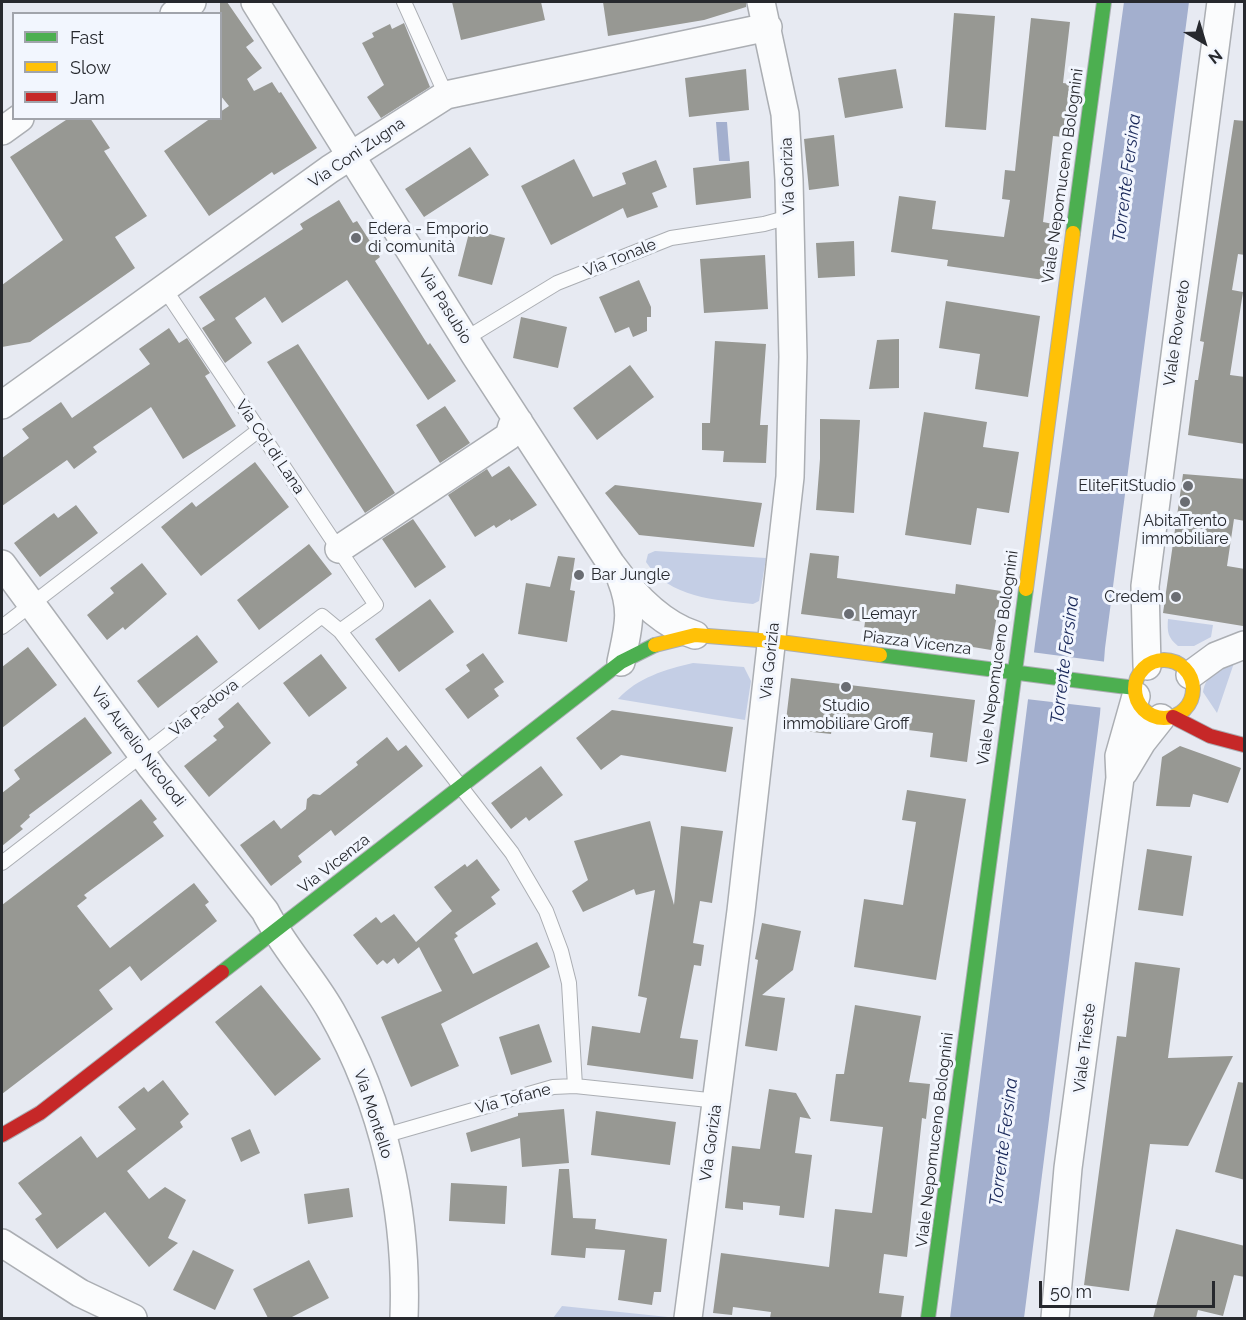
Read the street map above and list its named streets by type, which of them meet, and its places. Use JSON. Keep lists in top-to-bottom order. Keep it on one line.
{"streets":{"main road":["Viale Nepomuceno Bolognini","Piazza Vicenza","Via Vicenza"],"street":["Via Coni Zugna","Via Gorizia","Via Pasubio","Viale Rovereto","Via Aurelio Nicolodi","Viale Trieste","Via Montello"],"lane":["Via Tonale","Via Col di Lana","Via Padova","Via Tofane"]},"crossings":[["Via Coni Zugna","Via Gorizia"],["Via Coni Zugna","Via Pasubio"],["Via Coni Zugna","Via Col di Lana"],["Via Gorizia","Via Tonale"],["Via Gorizia","Piazza Vicenza"],["Via Gorizia","Via Tofane"],["Viale Nepomuceno Bolognini","Piazza Vicenza"],["Via Tonale","Via Pasubio"],["Via Pasubio","Piazza Vicenza"],["Via Pasubio","Via Vicenza"],["Viale Rovereto","Piazza Vicenza"],["Viale Rovereto","Viale Trieste"],["Via Col di Lana","Via Padova"],["Piazza Vicenza","Via Vicenza"],["Piazza Vicenza","Viale Trieste"],["Via Padova","Via Aurelio Nicolodi"],["Via Aurelio Nicolodi","Via Vicenza"],["Via Aurelio Nicolodi","Via Montello"],["Via Vicenza","Via Montello"],["Via Tofane","Via Montello"]],"water":["Torrente Fersina"],"places":["Edera - Emporio di comunità","EliteFitStudio","AbitaTrento immobiliare","Bar Jungle","Credem","Lemayr","Studio immobiliare Groff"],"legend":["Fast","Slow","Jam"],"scale_bar":"50 m","north":"bottom right"}
